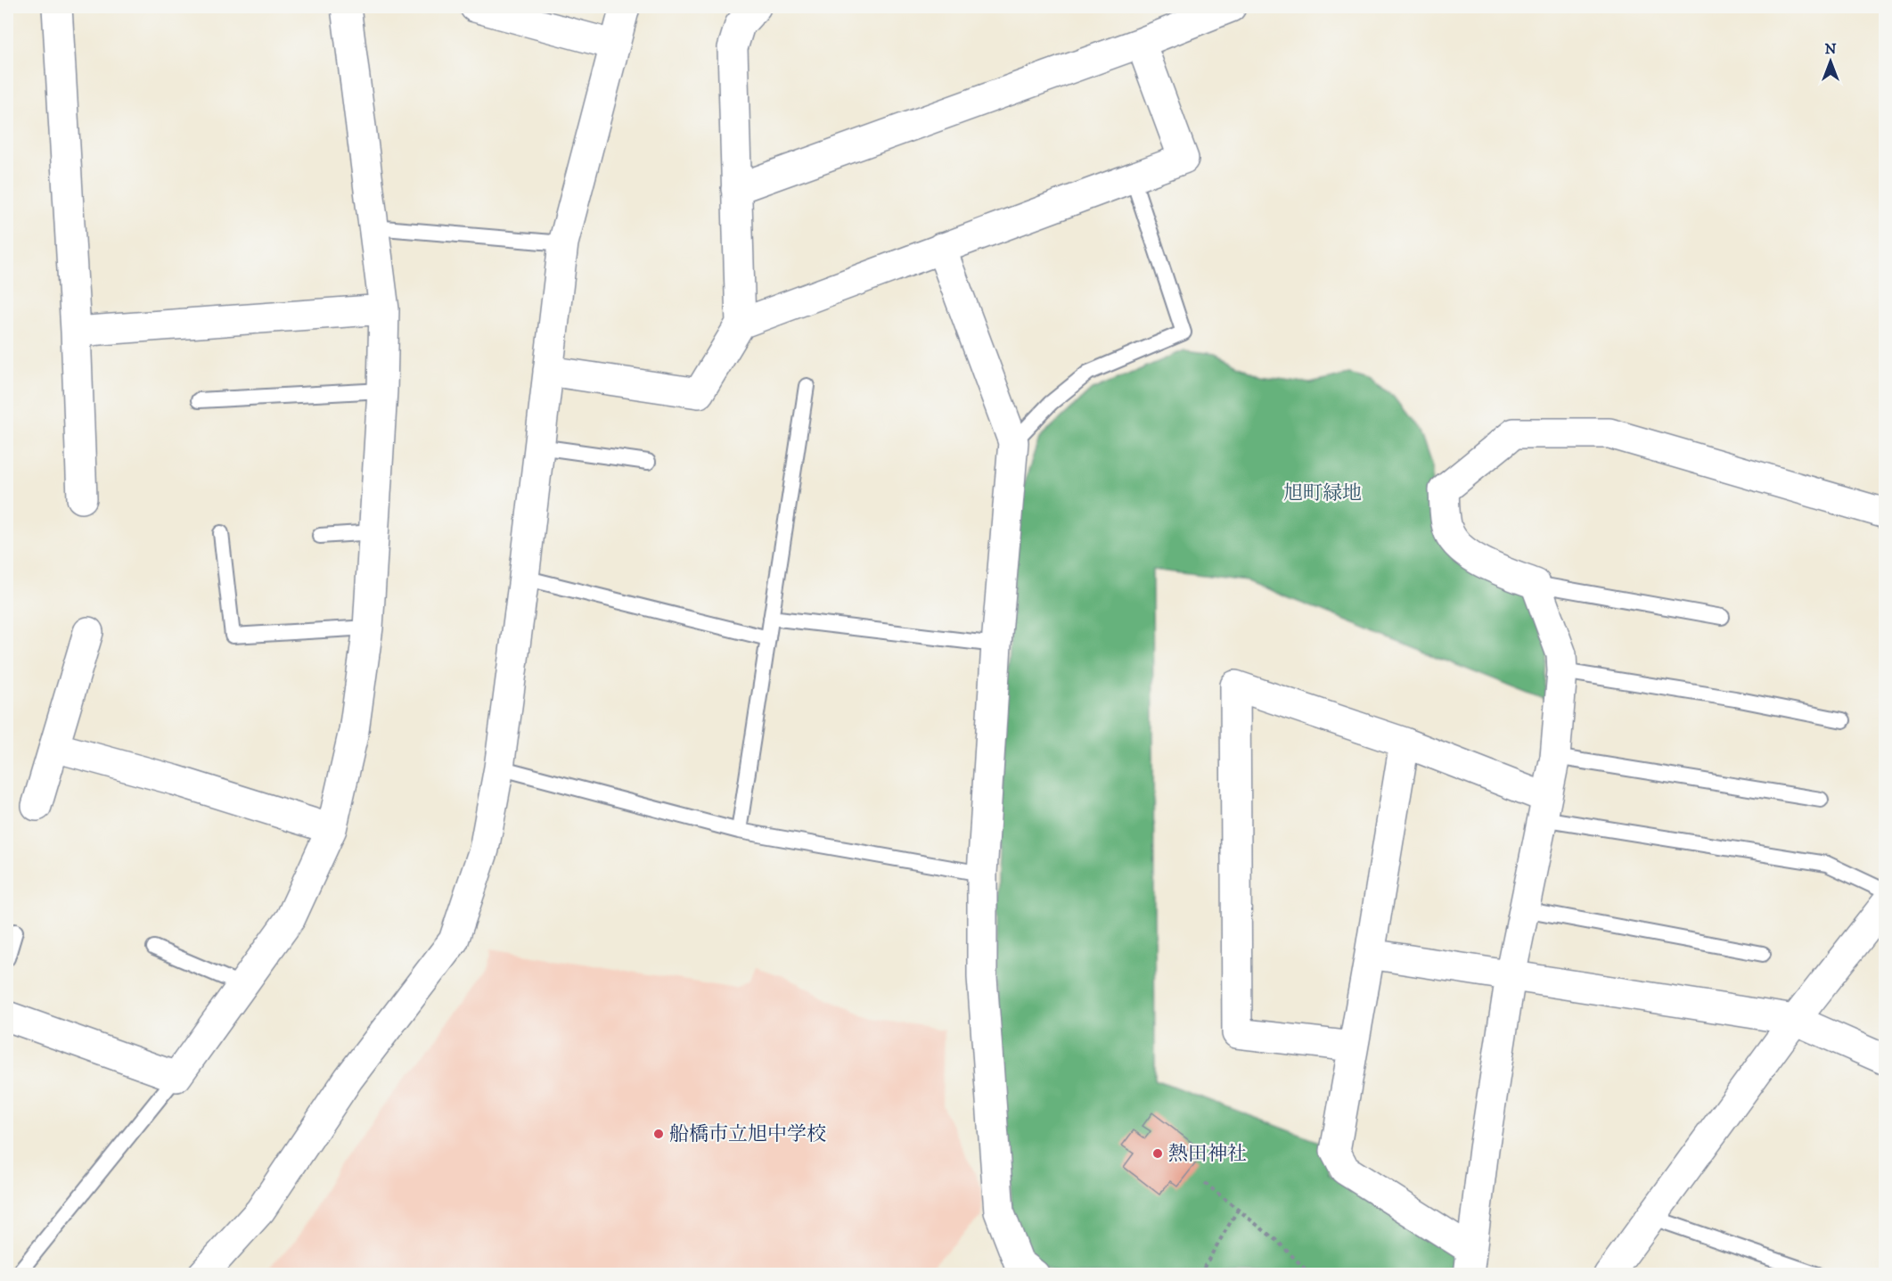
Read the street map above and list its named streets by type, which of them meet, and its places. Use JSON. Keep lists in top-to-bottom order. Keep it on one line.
{"parks":["旭町緑地"],"places":["船橋市立旭中学校","熱田神社"],"north":"top"}
